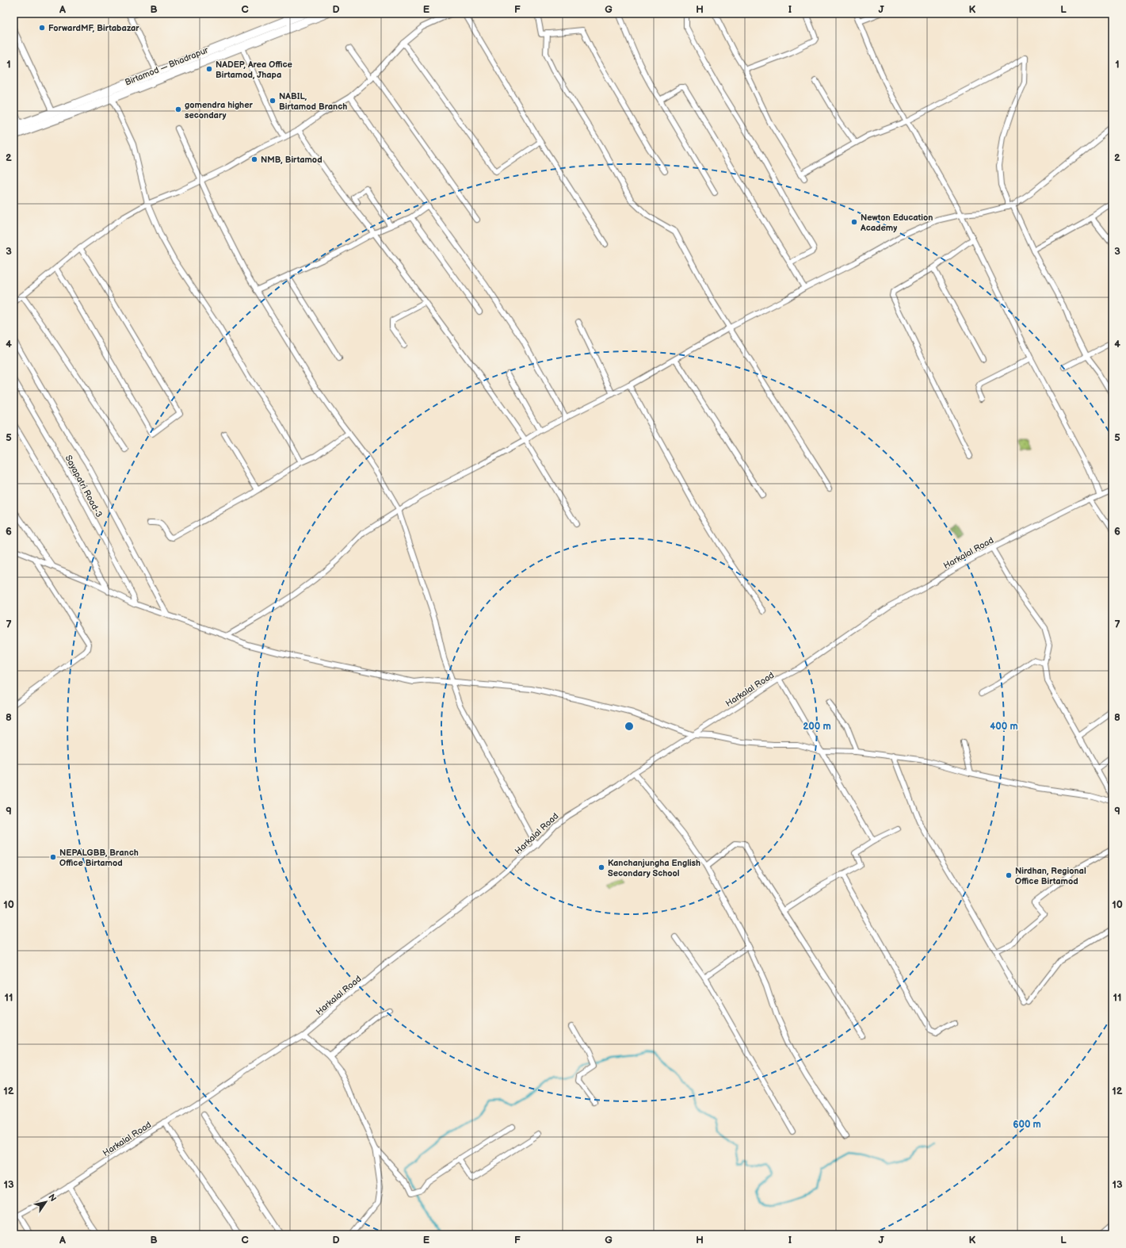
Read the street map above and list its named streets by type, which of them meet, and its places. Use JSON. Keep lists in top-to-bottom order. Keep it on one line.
{"streets":{"main road":["Birtamod — Bhadrapur"],"street":["Sayapatri Road-3","Harkalal Road"]},"places":["ForwardMF, Birtabazar","NADEP, Area Office Birtamod, Jhapa","NABIL, Birtamod Branch","gomendra higher secondary","NMB, Birtamod","Newton Education Academy","NEPALGBB, Branch Office Birtamod","Kanchanjungha English Secondary School","Nirdhan, Regional Office Birtamod"],"north":"top right","grid":{"columns":["A","B","C","D","E","F","G","H","I","J","K","L"],"rows":["1","2","3","4","5","6","7","8","9","10","11","12","13"]},"rings":["200 m","400 m","600 m"]}
